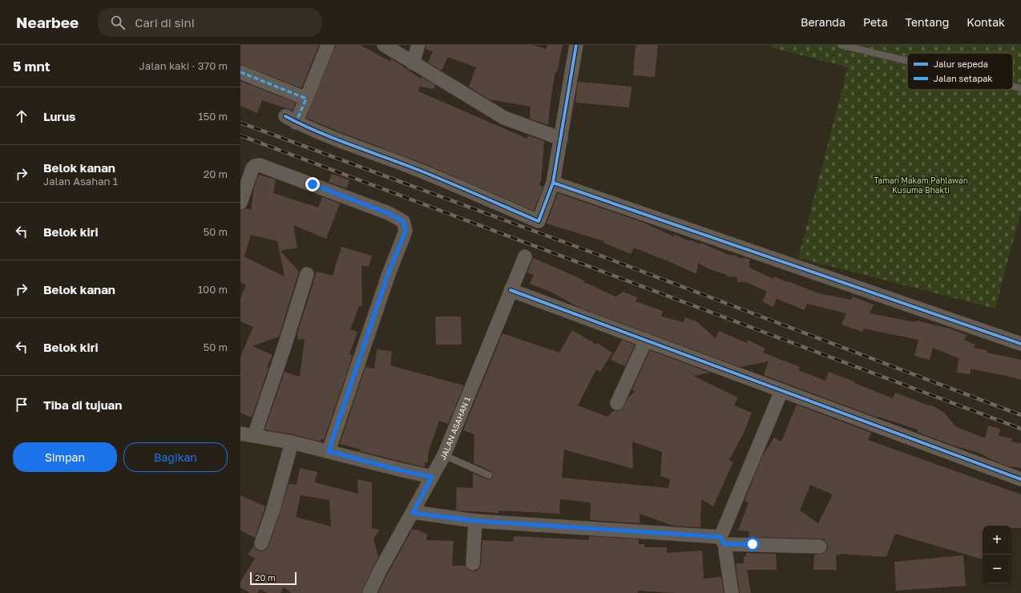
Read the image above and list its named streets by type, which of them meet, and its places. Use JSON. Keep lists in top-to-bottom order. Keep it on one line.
{"streets":{"street":["JALAN ASAHAN 1"]},"parks":["Taman Makam Pahlawan Kusuma Bhakti"],"legend":["Jalur sepeda","Jalan setapak"],"scale_bar":"20 m","page":{"header":"Nearbee","search":"Cari di sini","nav":["Beranda","Peta","Tentang","Kontak"],"heading":["5 mnt","Jalan kaki · 370 m"],"list":[["Lurus","150 m"],["Belok kanan","Jalan Asahan 1","20 m"],["Belok kiri","50 m"],["Belok kanan","100 m"],["Belok kiri","50 m"],"Tiba di tujuan"],"buttons":["Simpan","Bagikan"],"map_buttons":["+","−"],"scale":"20 m"}}
